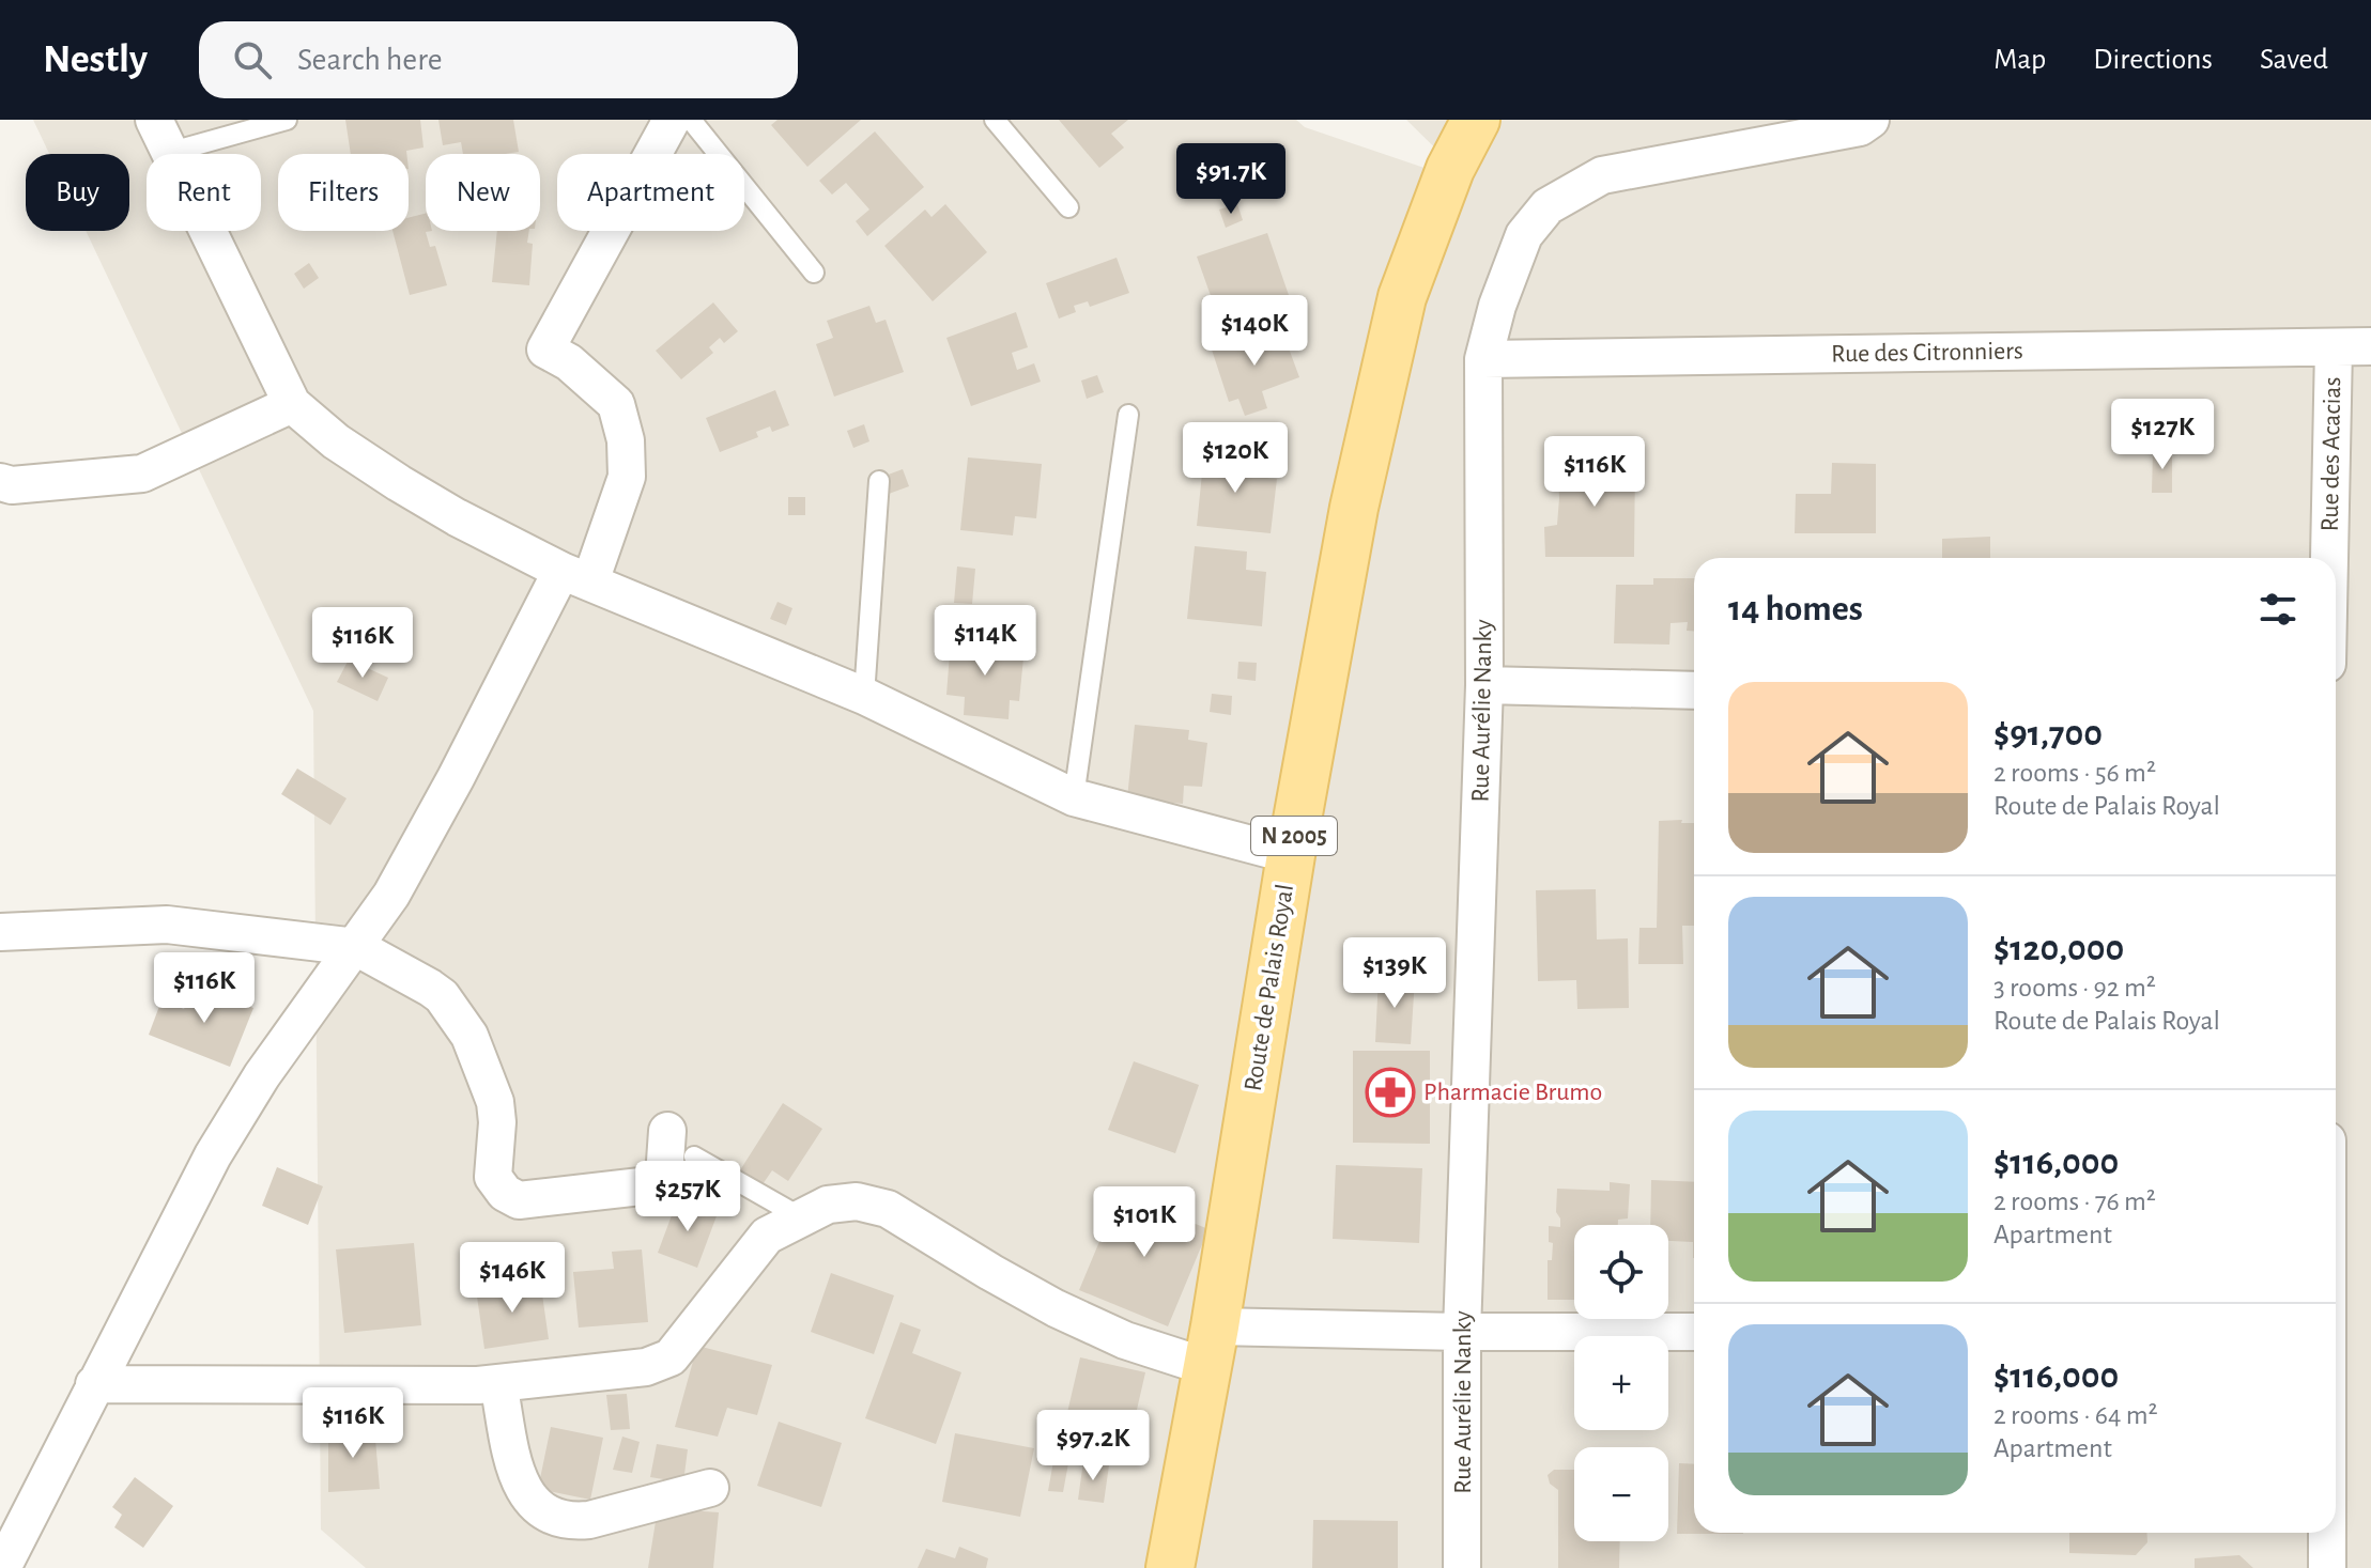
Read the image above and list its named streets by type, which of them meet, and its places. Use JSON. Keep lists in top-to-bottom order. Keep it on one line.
{"streets":{"main road":["N 2005","Route de Palais Royal"],"street":["Rue des Citronniers","Rue des Acacias","Rue Aurélie Nanky"]},"crossings":[["Rue des Citronniers","Rue des Acacias"],["Rue des Citronniers","Rue Aurélie Nanky"]],"places":{"pharmacy":["Pharmacie Brumo"]},"page":{"header":"Nestly","search":"Search here","nav":["Map","Directions","Saved"],"price":["$91.7K","$140K","$127K","$120K","$116K","$114K","$116K","$139K","$116K","$257K","$101K","$146K","$116K","$97.2K"],"chip":["Buy","Rent","Filters","New","Apartment"],"heading":"14 homes","list":[{"name":"$91,700","note":"2 rooms · 56 m² · Route de Palais Royal"},{"name":"$120,000","note":"3 rooms · 92 m² · Route de Palais Royal"},{"name":"$116,000","note":"2 rooms · 76 m² · Apartment"},{"name":"$116,000","note":"2 rooms · 64 m² · Apartment"}],"map_buttons":["+","−"]}}
